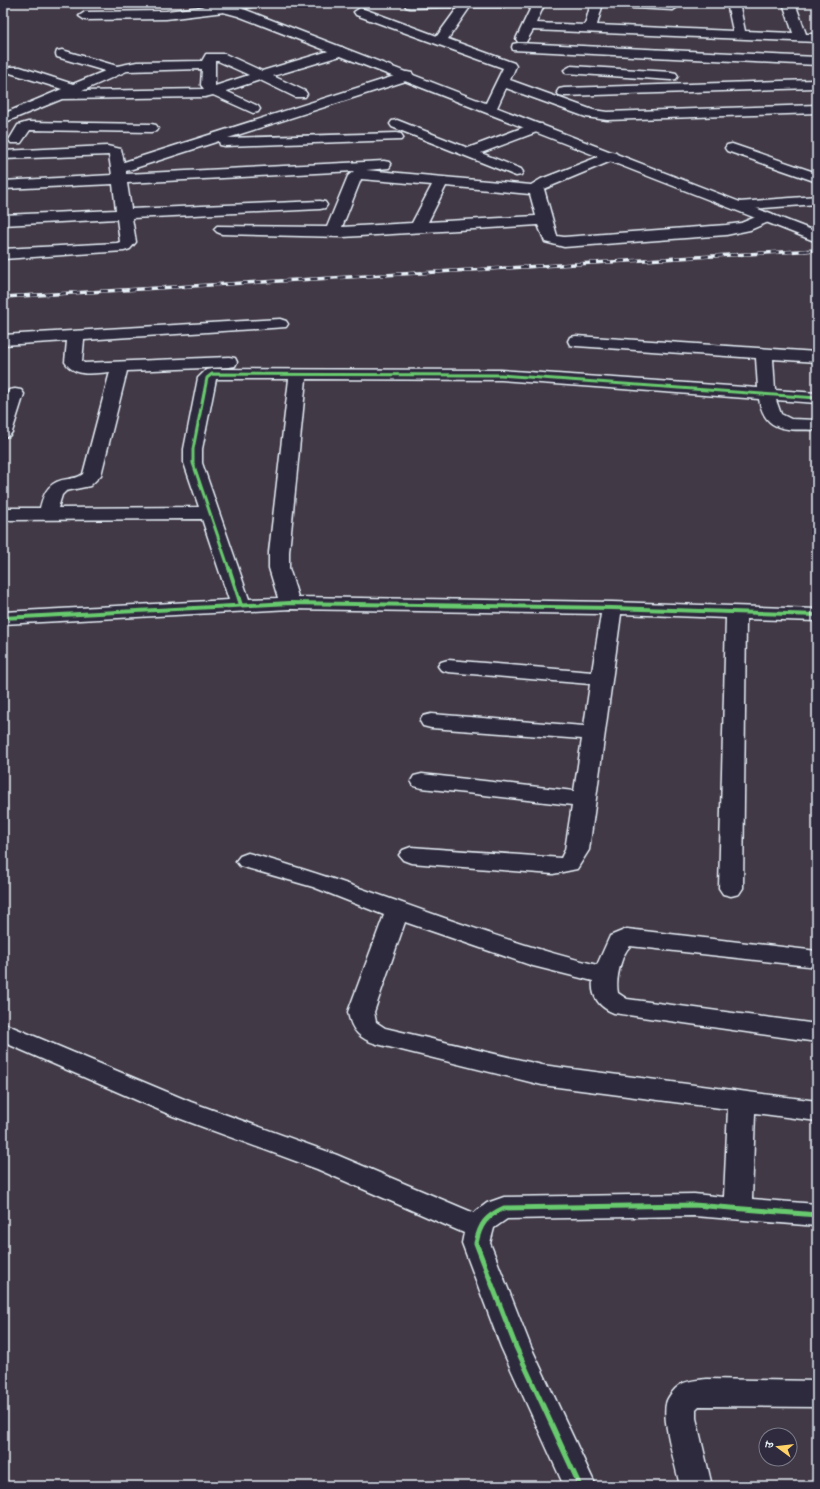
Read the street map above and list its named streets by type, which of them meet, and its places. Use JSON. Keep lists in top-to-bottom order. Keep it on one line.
{"north":"left"}
